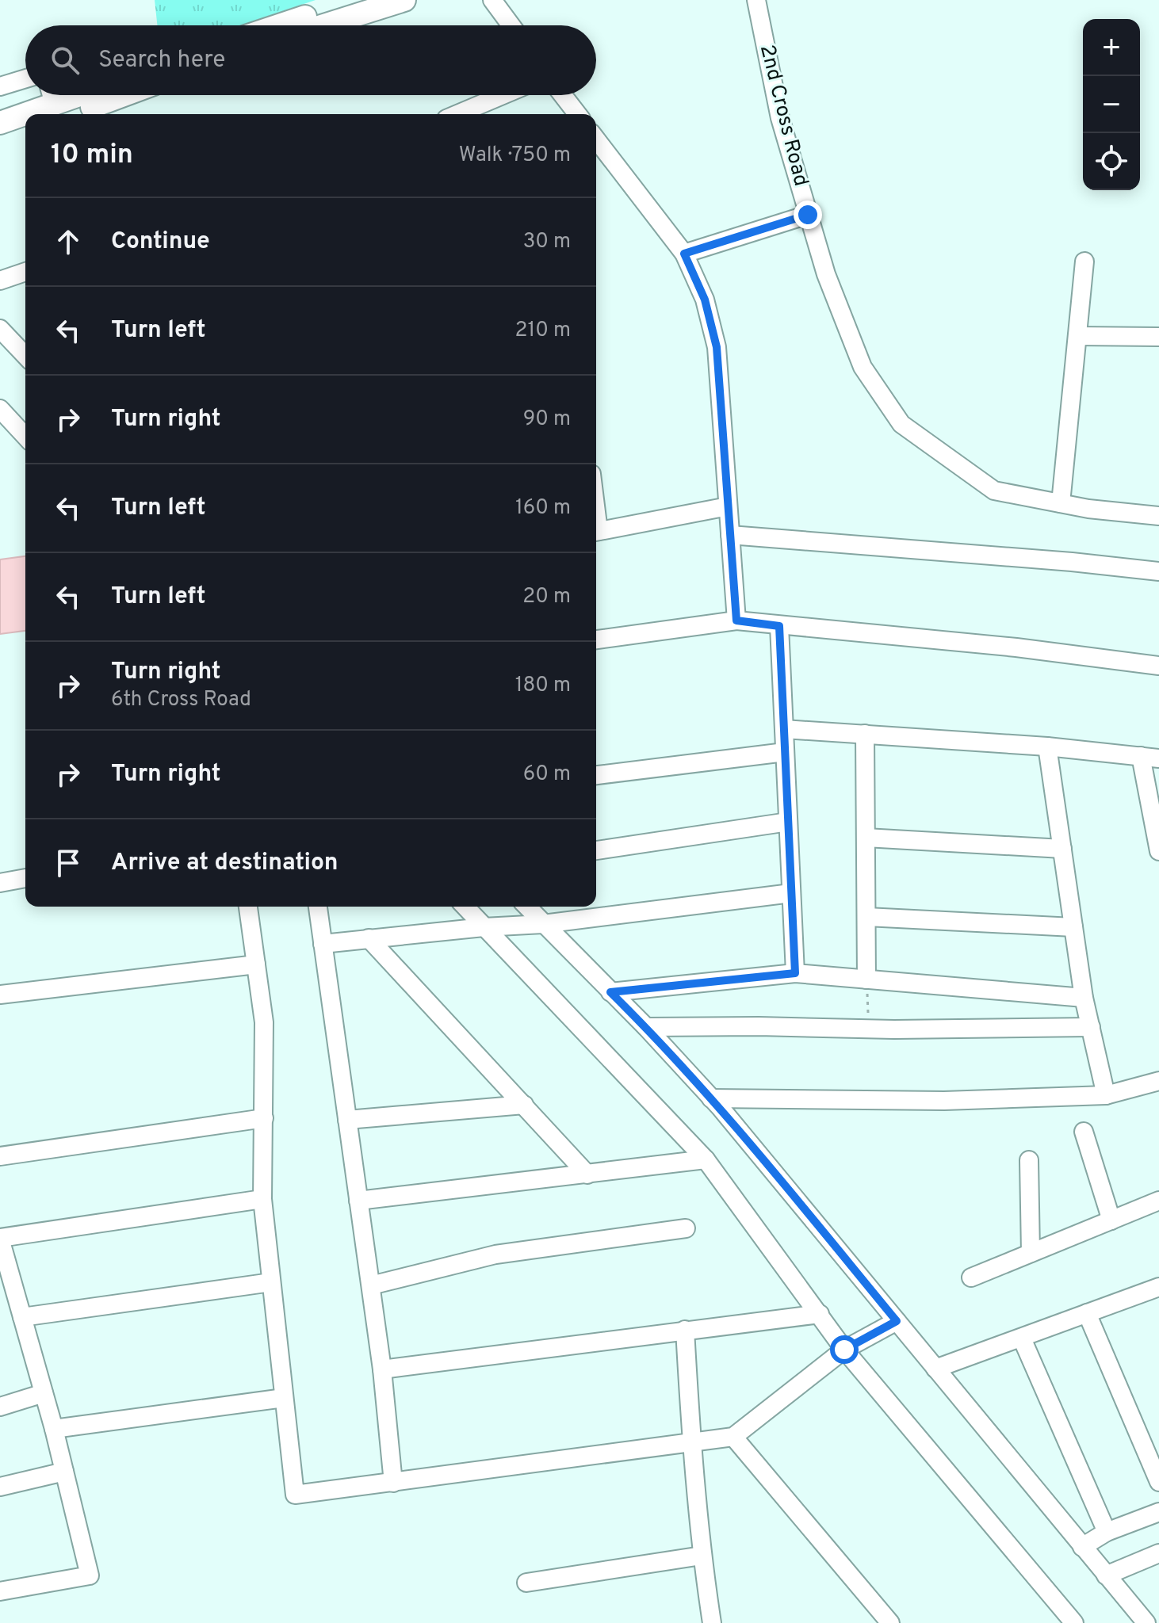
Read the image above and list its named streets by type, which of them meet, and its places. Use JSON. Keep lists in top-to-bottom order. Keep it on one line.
{"streets":{"street":["2nd Cross Road"]},"page":{"map_buttons":["+","−"],"search":"Search here","heading":["10 min","Walk · 750 m"],"list":[["Continue","30 m"],["Turn left","210 m"],["Turn right","90 m"],["Turn left","160 m"],["Turn left","20 m"],["Turn right","6th Cross Road","180 m"],["Turn right","60 m"],"Arrive at destination"]}}
